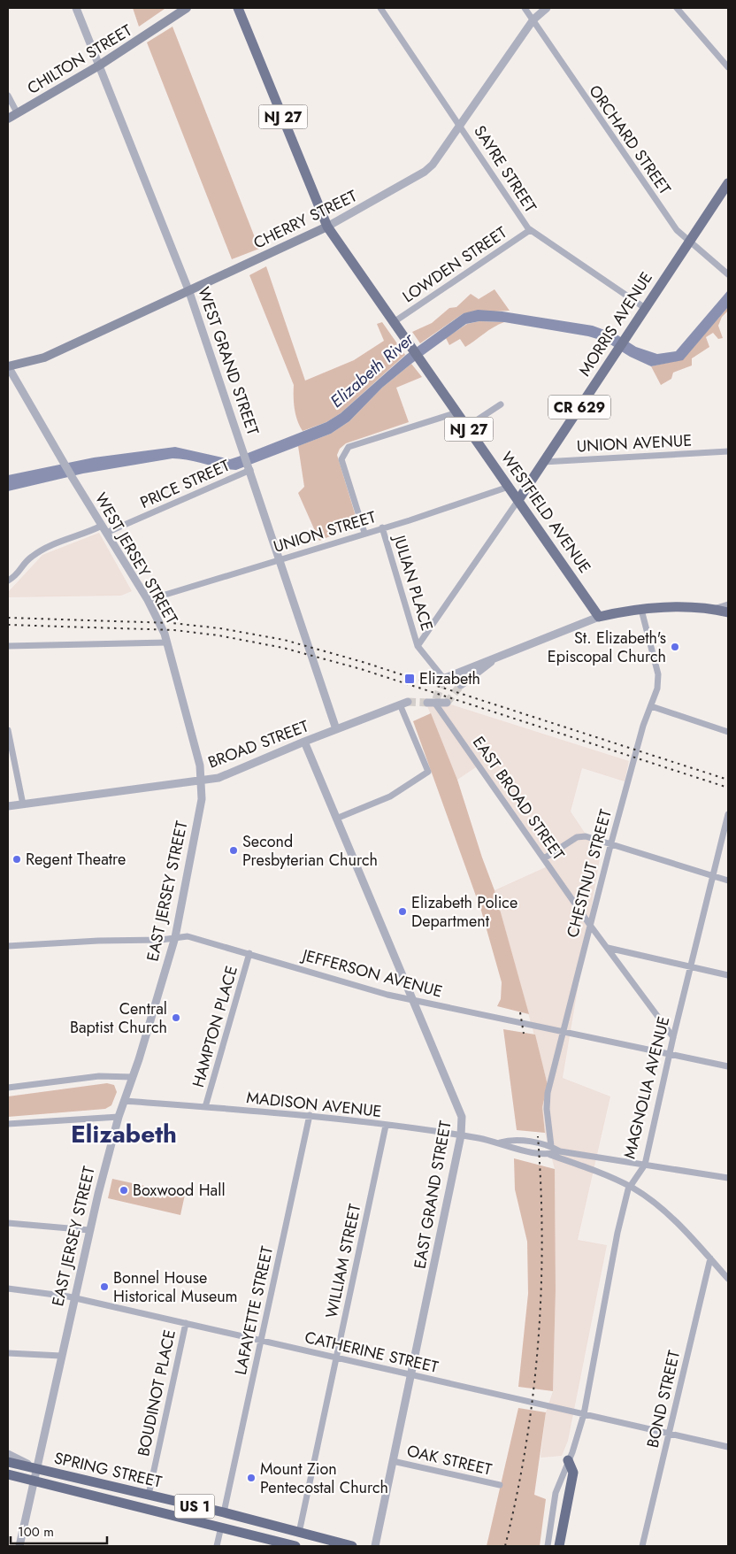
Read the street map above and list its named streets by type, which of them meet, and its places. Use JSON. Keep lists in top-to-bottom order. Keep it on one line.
{"streets":{"highway":["SPRING STREET","US 1"],"main road":["CHILTON STREET","NJ 27","CHERRY STREET","MORRIS AVENUE","CR 629","WESTFIELD AVENUE"],"street":["ORCHARD STREET","SAYRE STREET","LOWDEN STREET","WEST GRAND STREET","UNION AVENUE","PRICE STREET","UNION STREET","WEST JERSEY STREET","JULIAN PLACE","BROAD STREET","EAST BROAD STREET","CHESTNUT STREET","EAST JERSEY STREET","JEFFERSON AVENUE","HAMPTON PLACE","MAGNOLIA AVENUE","MADISON AVENUE","EAST GRAND STREET","WILLIAM STREET","LAFAYETTE STREET","CATHERINE STREET","BOUDINOT PLACE","BOND STREET","OAK STREET"]},"crossings":[["CHILTON STREET","WEST GRAND STREET"],["ORCHARD STREET","CHERRY STREET"],["ORCHARD STREET","MORRIS AVENUE"],["SAYRE STREET","CHERRY STREET"],["SAYRE STREET","LOWDEN STREET"],["SAYRE STREET","MORRIS AVENUE"],["CHERRY STREET","WEST GRAND STREET"],["CHERRY STREET","WESTFIELD AVENUE"],["CHERRY STREET","WEST JERSEY STREET"],["LOWDEN STREET","WESTFIELD AVENUE"],["MORRIS AVENUE","UNION AVENUE"],["MORRIS AVENUE","WESTFIELD AVENUE"],["MORRIS AVENUE","JULIAN PLACE"],["WEST GRAND STREET","PRICE STREET"],["WEST GRAND STREET","UNION STREET"],["WEST GRAND STREET","BROAD STREET"],["PRICE STREET","WEST JERSEY STREET"],["WESTFIELD AVENUE","UNION STREET"],["UNION STREET","WEST JERSEY STREET"],["UNION STREET","JULIAN PLACE"],["WEST JERSEY STREET","BROAD STREET"],["WEST JERSEY STREET","EAST JERSEY STREET"],["BROAD STREET","EAST JERSEY STREET"],["BROAD STREET","EAST GRAND STREET"],["EAST BROAD STREET","CHESTNUT STREET"],["EAST BROAD STREET","MAGNOLIA AVENUE"],["CHESTNUT STREET","JEFFERSON AVENUE"],["CHESTNUT STREET","MADISON AVENUE"],["EAST JERSEY STREET","JEFFERSON AVENUE"],["EAST JERSEY STREET","MADISON AVENUE"],["EAST JERSEY STREET","CATHERINE STREET"],["EAST JERSEY STREET","SPRING STREET"],["EAST JERSEY STREET","US 1"],["JEFFERSON AVENUE","HAMPTON PLACE"],["JEFFERSON AVENUE","MAGNOLIA AVENUE"],["JEFFERSON AVENUE","EAST GRAND STREET"],["HAMPTON PLACE","MADISON AVENUE"],["MAGNOLIA AVENUE","MADISON AVENUE"],["MAGNOLIA AVENUE","CATHERINE STREET"],["MADISON AVENUE","EAST GRAND STREET"],["MADISON AVENUE","WILLIAM STREET"],["MADISON AVENUE","LAFAYETTE STREET"],["MADISON AVENUE","BOND STREET"],["EAST GRAND STREET","CATHERINE STREET"],["EAST GRAND STREET","OAK STREET"],["WILLIAM STREET","CATHERINE STREET"],["WILLIAM STREET","SPRING STREET"],["LAFAYETTE STREET","CATHERINE STREET"],["LAFAYETTE STREET","SPRING STREET"],["CATHERINE STREET","BOUDINOT PLACE"],["CATHERINE STREET","BOND STREET"],["BOUDINOT PLACE","SPRING STREET"],["SPRING STREET","US 1"]],"districts":["Elizabeth"],"water":["Elizabeth River"],"places":{"other":["St. Elizabeth's Episcopal Church","Second Presbyterian Church","Regent Theatre","Elizabeth Police Department","Central Baptist Church","Boxwood Hall","Bonnel House Historical Museum","Mount Zion Pentecostal Church"],"transit":["Elizabeth"]},"scale_bar":"100 m"}
